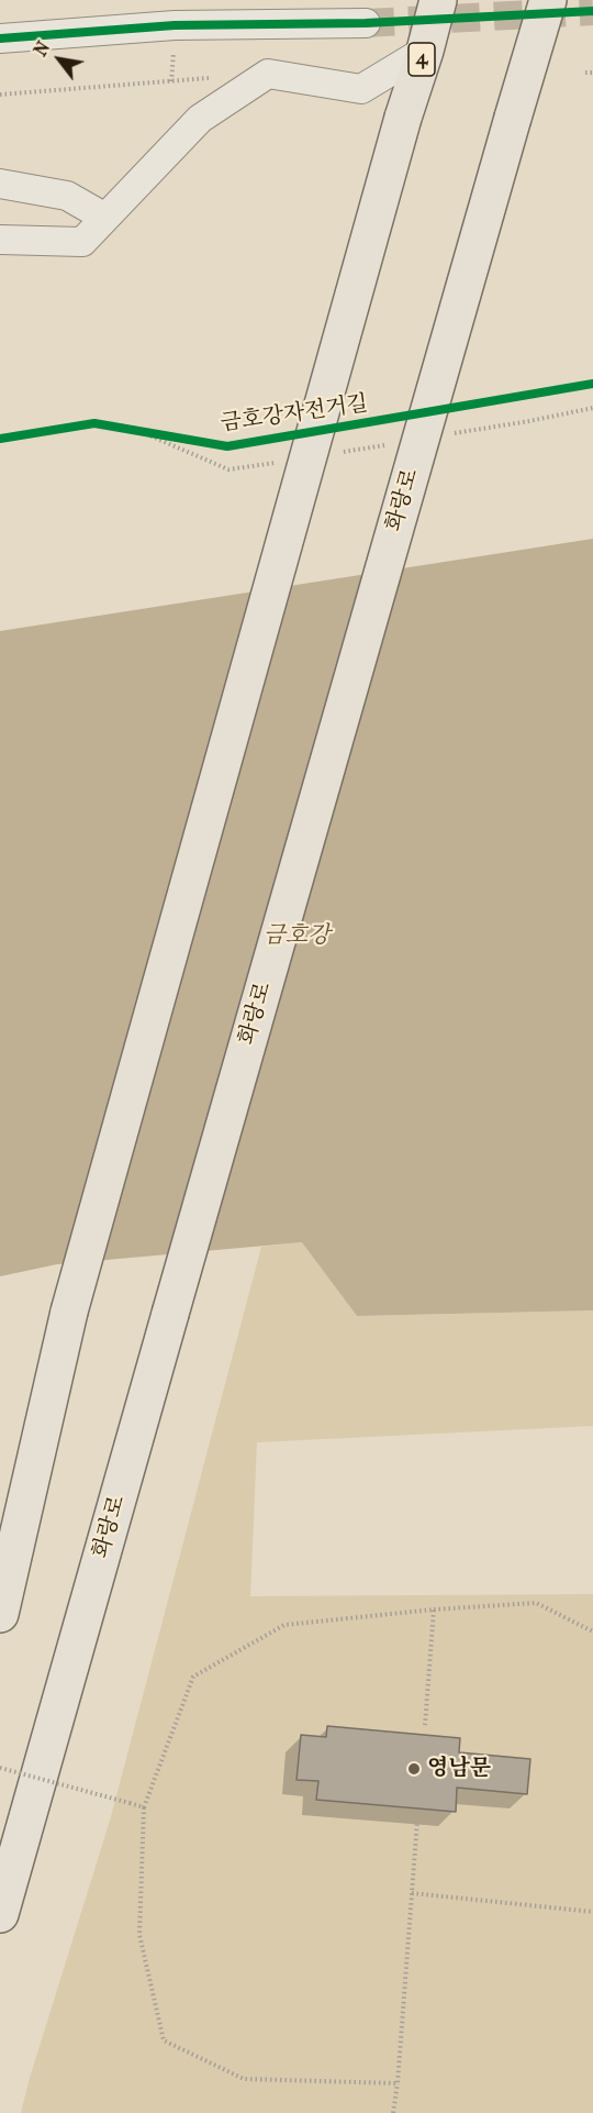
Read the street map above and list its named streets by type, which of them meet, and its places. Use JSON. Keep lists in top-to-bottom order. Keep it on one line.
{"streets":{"main road":["4","화랑로"],"cycle path":["금호강자전거길"]},"water":["금호강"],"places":["영남문"],"north":"top left"}
